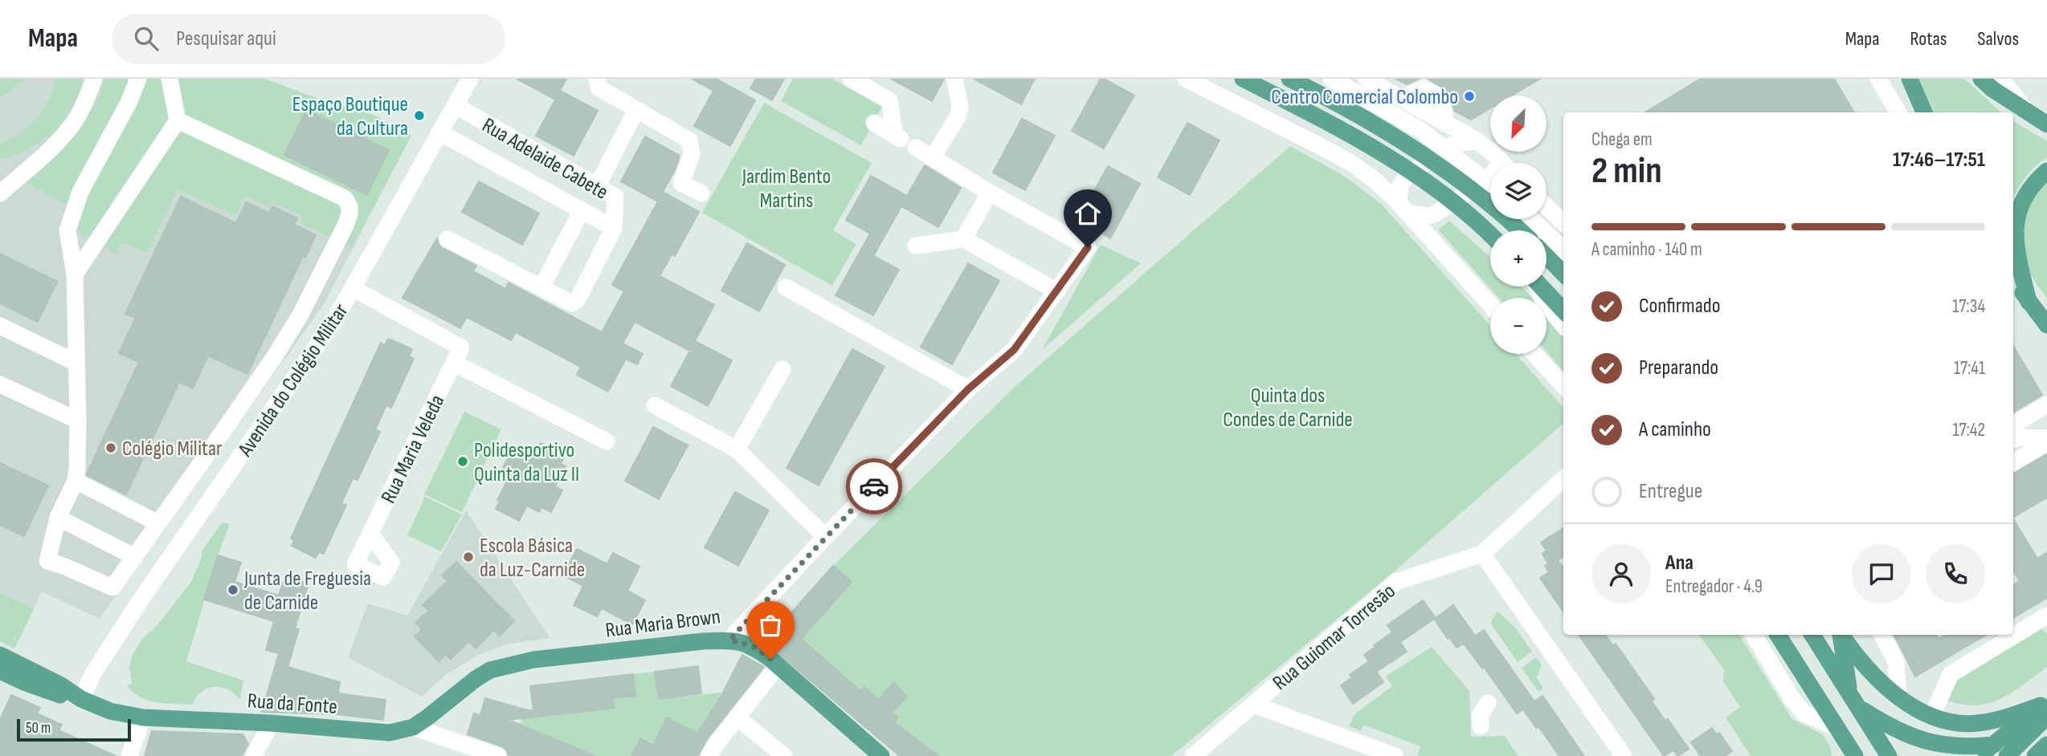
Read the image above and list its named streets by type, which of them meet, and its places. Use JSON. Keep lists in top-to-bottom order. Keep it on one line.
{"streets":{"main road":["Rua Maria Brown","Rua da Fonte"],"street":["Rua Adelaide Cabete","Avenida do Colégio Militar","Rua Maria Veleda","Rua Guiomar Torresão"]},"crossings":[["Rua Adelaide Cabete","Avenida do Colégio Militar"],["Avenida do Colégio Militar","Rua da Fonte"],["Rua Maria Brown","Rua da Fonte"]],"parks":["Jardim Bento Martins","Quinta dos Condes de Carnide"],"places":["Centro Comercial Colombo","Espaço Boutique da Cultura","Colégio Militar","Polidesportivo Quinta da Luz II","Escola Básica da Luz-Carnide","Junta de Freguesia de Carnide"],"scale_bar":"50 m","north":"bottom left","page":{"header":"Mapa","search":"Pesquisar aqui","nav":["Mapa","Rotas","Salvos"],"map_buttons":["+","−"],"heading":["2 min","Chega em","17:46–17:51"],"panel":["Ana","Entregador · 4.9"],"bar":"A caminho · 140 m","list":[["Confirmado","17:34"],["Preparando","17:41"],["A caminho","17:42"],"Entregue"],"scale":"50 m"}}
